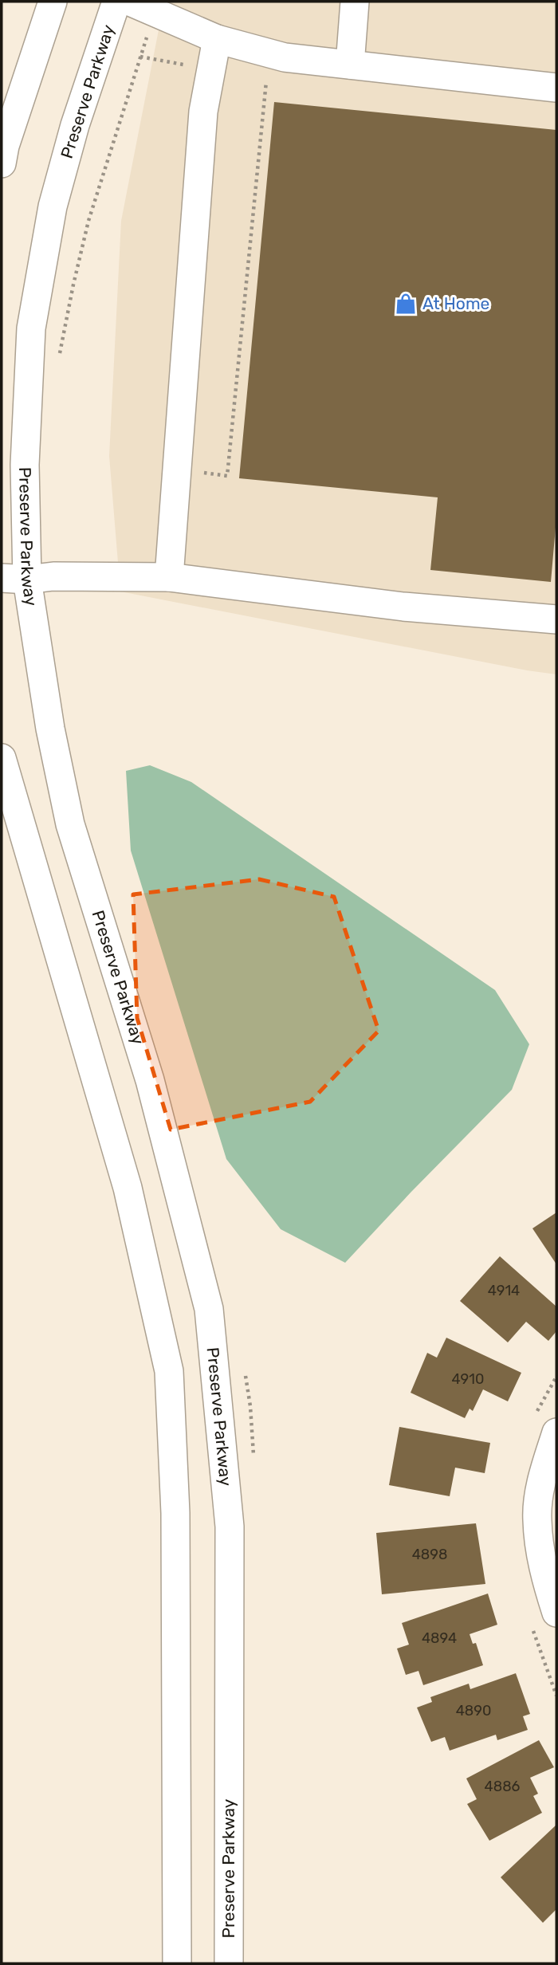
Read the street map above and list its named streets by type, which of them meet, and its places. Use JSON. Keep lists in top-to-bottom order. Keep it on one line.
{"streets":{"street":["Preserve Parkway"]},"places":{"shop":["At Home"]},"house_numbers":["4914","4910","4898","4894","4890","4886"]}
